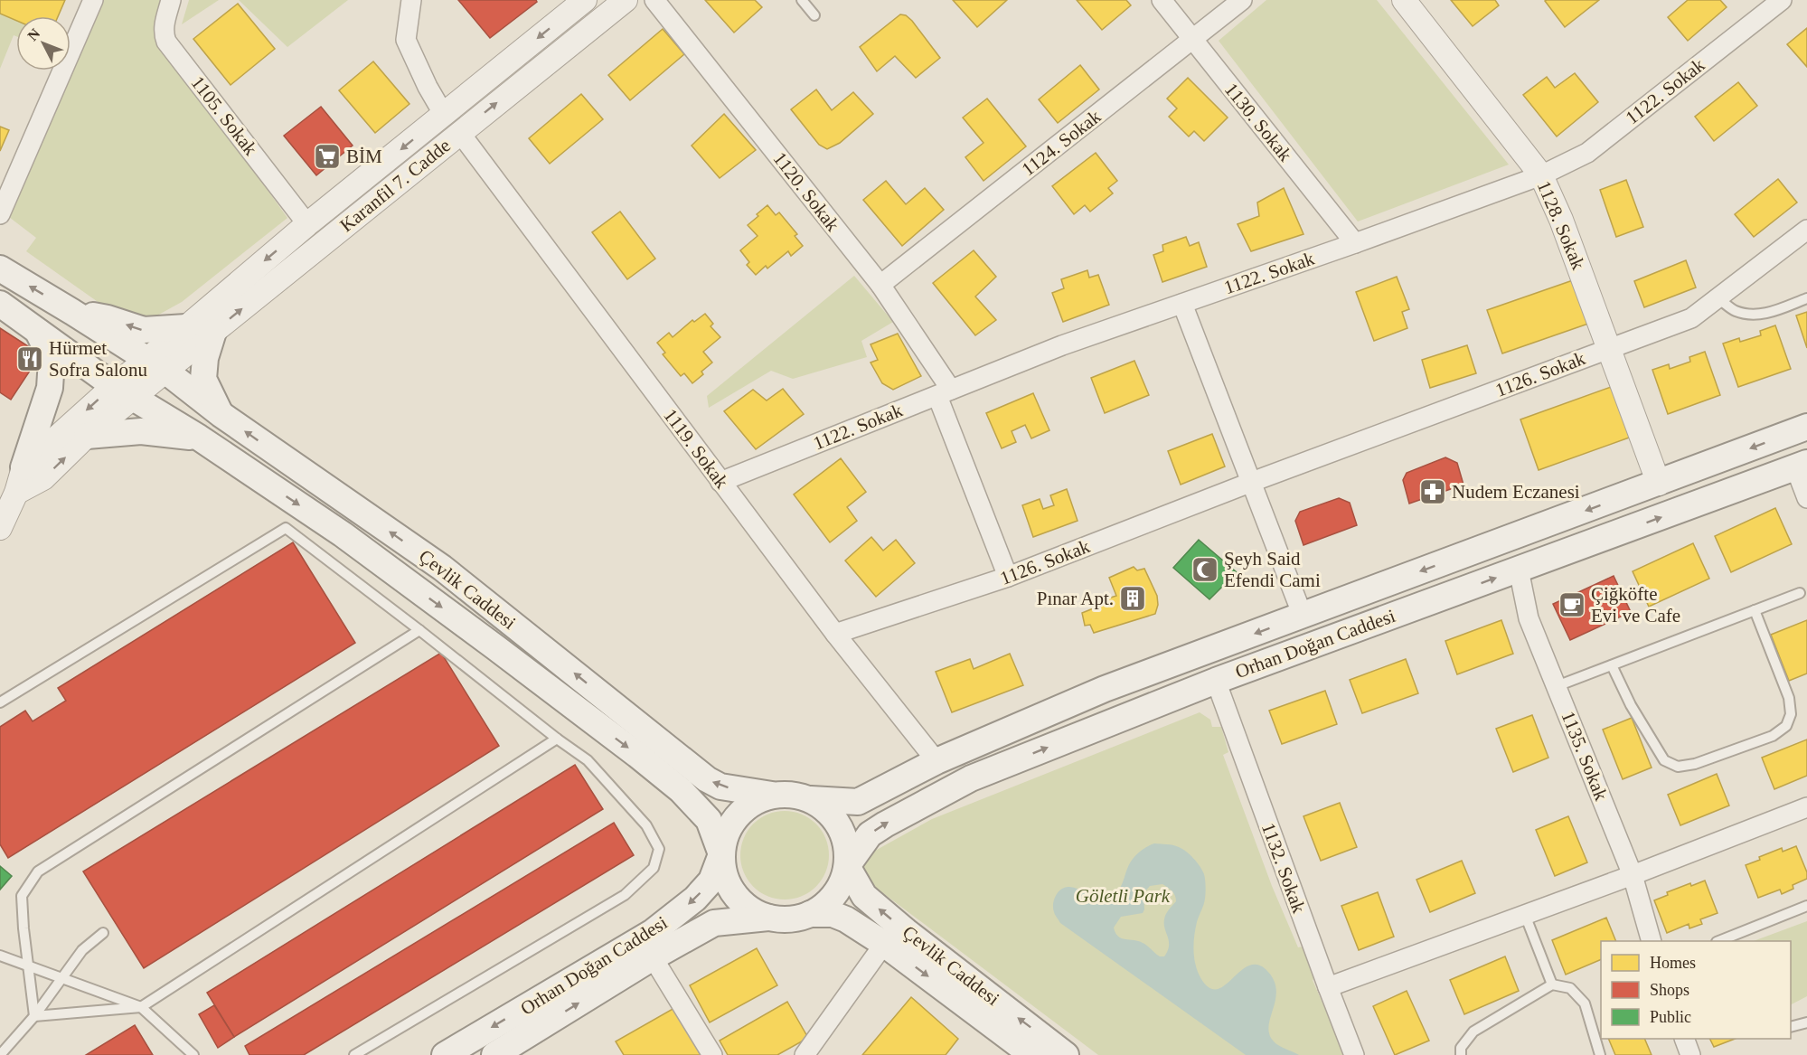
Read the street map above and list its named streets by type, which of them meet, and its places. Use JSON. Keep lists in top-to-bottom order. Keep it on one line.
{"streets":{"main road":["Çevlik Caddesi","Orhan Doğan Caddesi"],"street":["1122. Sokak","1105. Sokak","1130. Sokak","1124. Sokak","Karanfil 7. Cadde","1120. Sokak","1128. Sokak","1126. Sokak","1119. Sokak","1135. Sokak","1132. Sokak"]},"crossings":[["1122. Sokak","1130. Sokak"],["1122. Sokak","1120. Sokak"],["1122. Sokak","1128. Sokak"],["1122. Sokak","1119. Sokak"],["1105. Sokak","Karanfil 7. Cadde"],["1130. Sokak","1124. Sokak"],["1124. Sokak","1120. Sokak"],["Karanfil 7. Cadde","1119. Sokak"],["Karanfil 7. Cadde","Çevlik Caddesi"],["1120. Sokak","1126. Sokak"],["1128. Sokak","1126. Sokak"],["1126. Sokak","1119. Sokak"],["Çevlik Caddesi","Orhan Doğan Caddesi"],["Orhan Doğan Caddesi","1135. Sokak"],["Orhan Doğan Caddesi","1132. Sokak"]],"parks":["Göletli Park"],"places":{"supermarket":["BİM"],"restaurant":["Hürmet Sofra Salonu"],"pharmacy":["Nudem Eczanesi"],"mosque":["Şeyh Said Efendi Cami"],"building":["Pınar Apt."],"cafe":["Çiğköfte Evi ve Cafe"]},"legend":["Homes","Shops","Public"],"north":"top left"}
